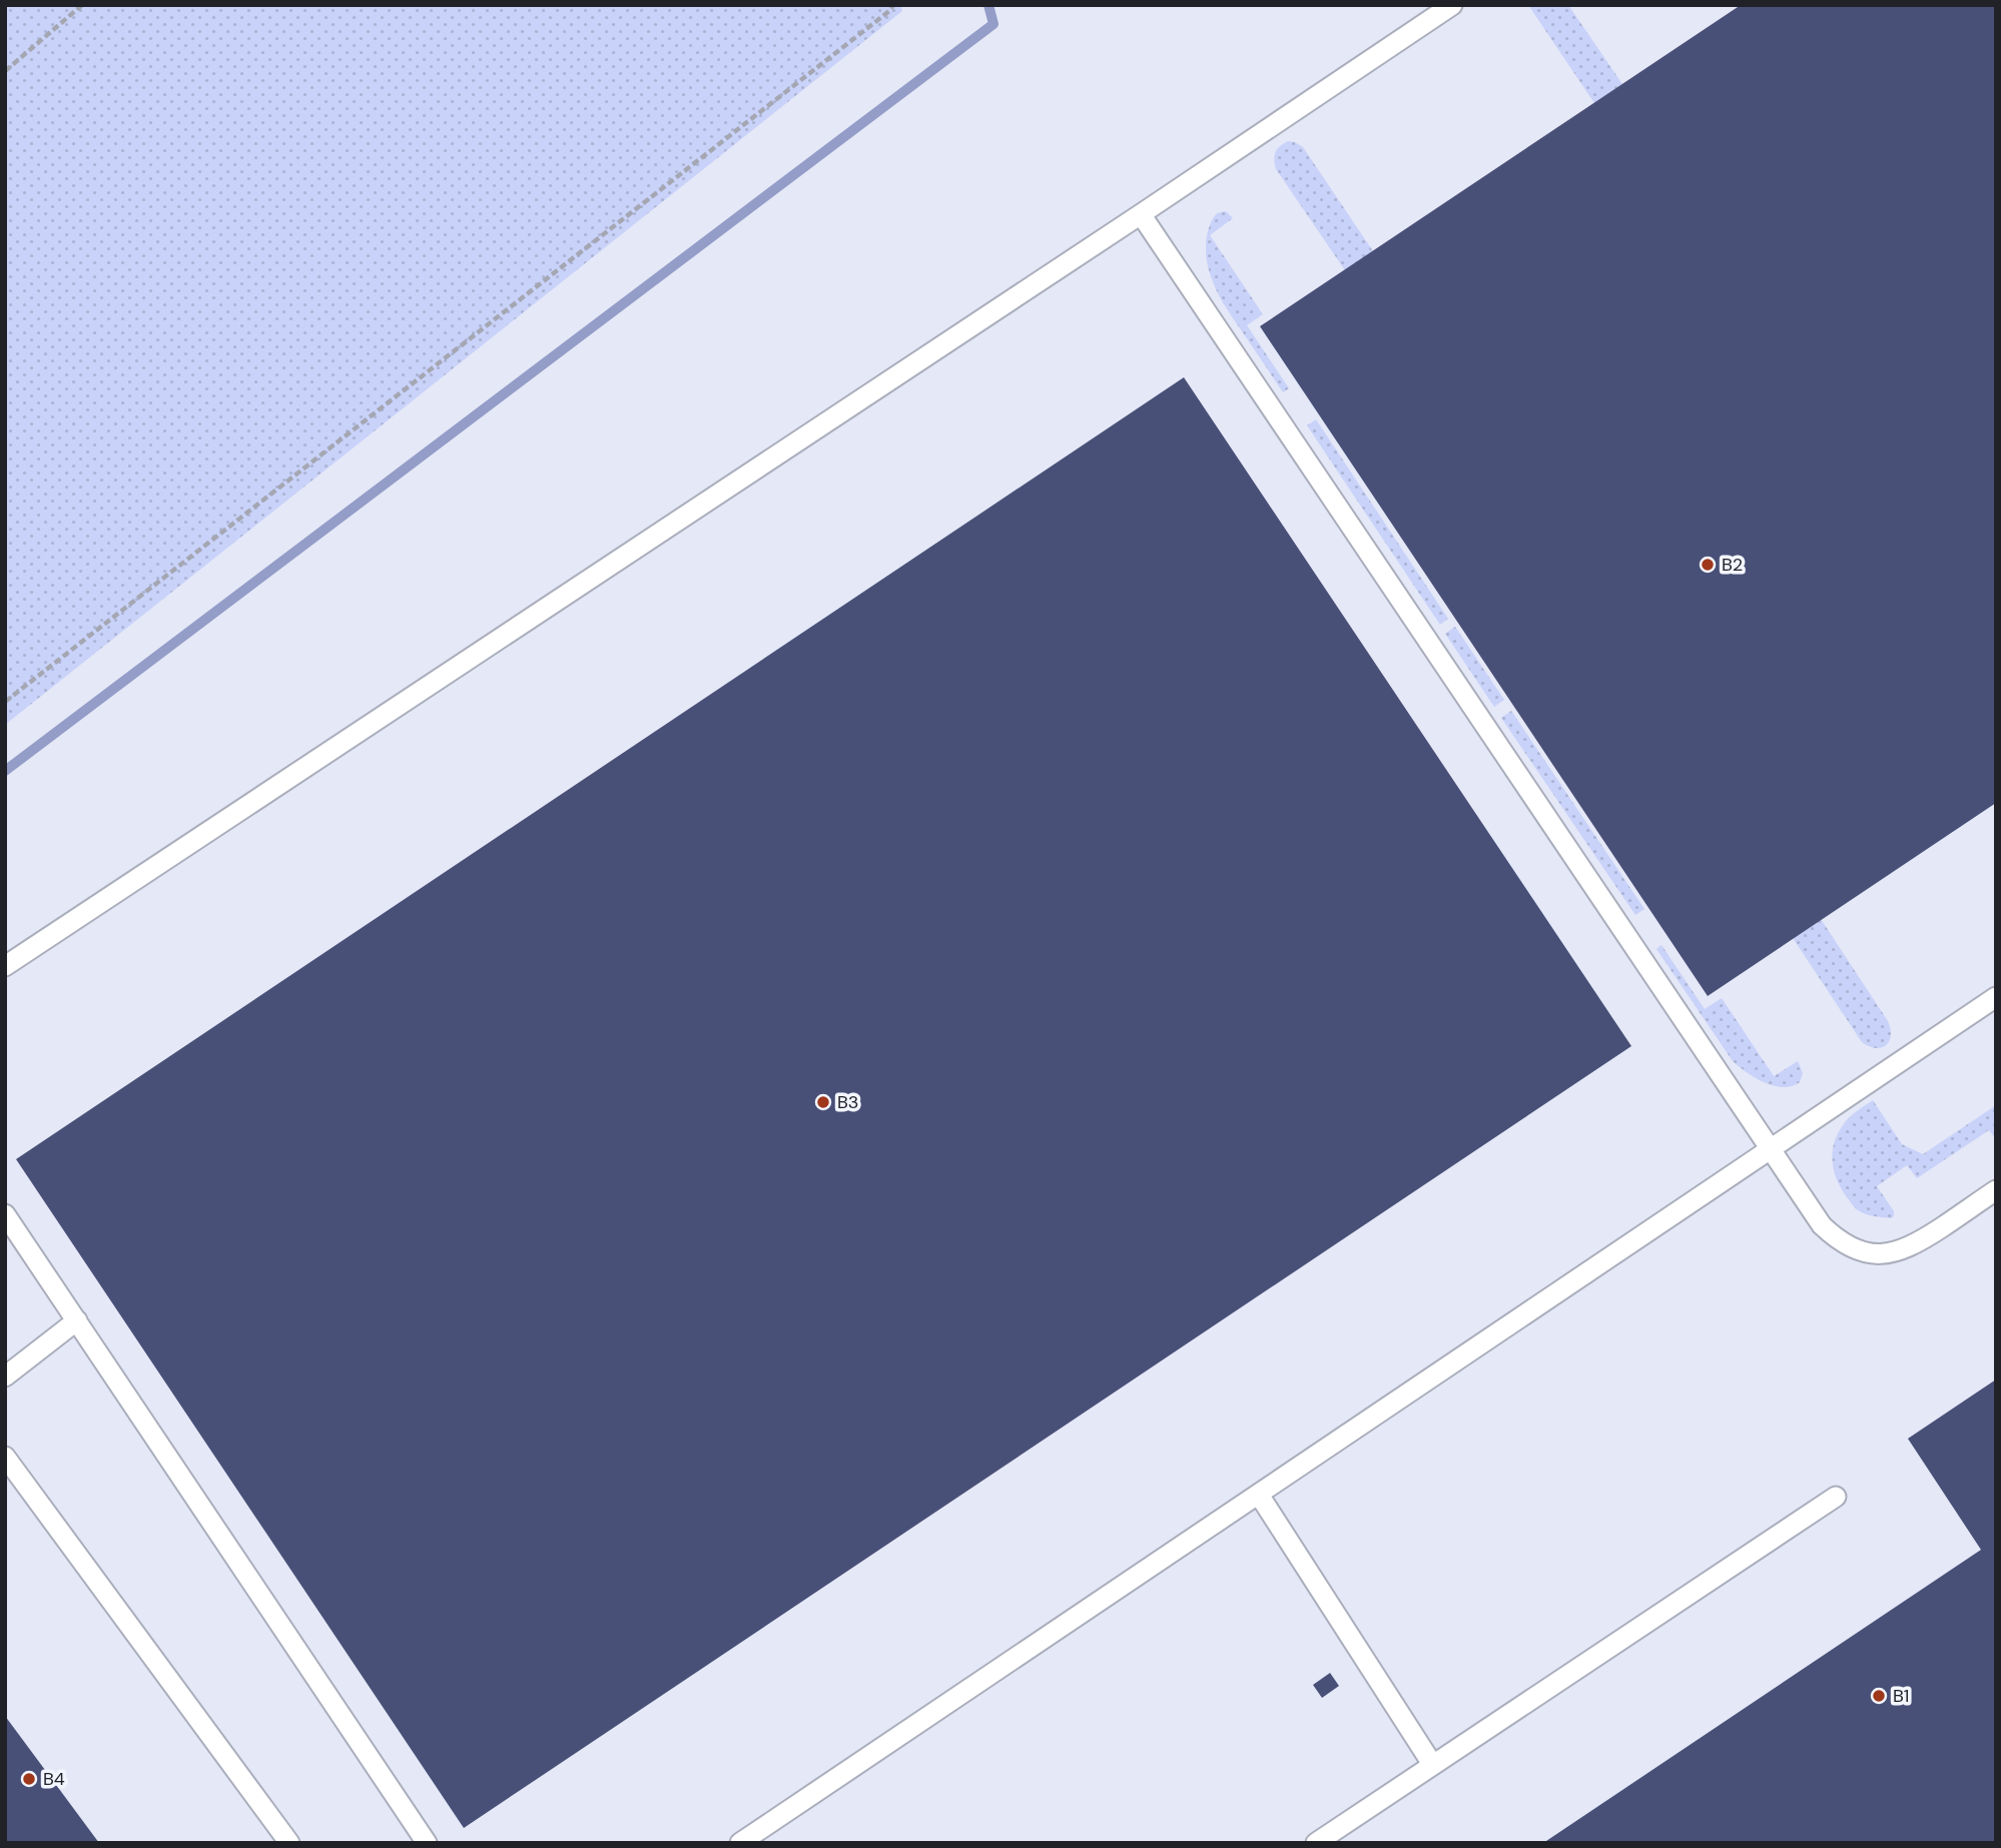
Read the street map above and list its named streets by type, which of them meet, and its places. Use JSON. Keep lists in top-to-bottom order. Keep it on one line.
{"places":["B2","B3","B1","B4"]}
